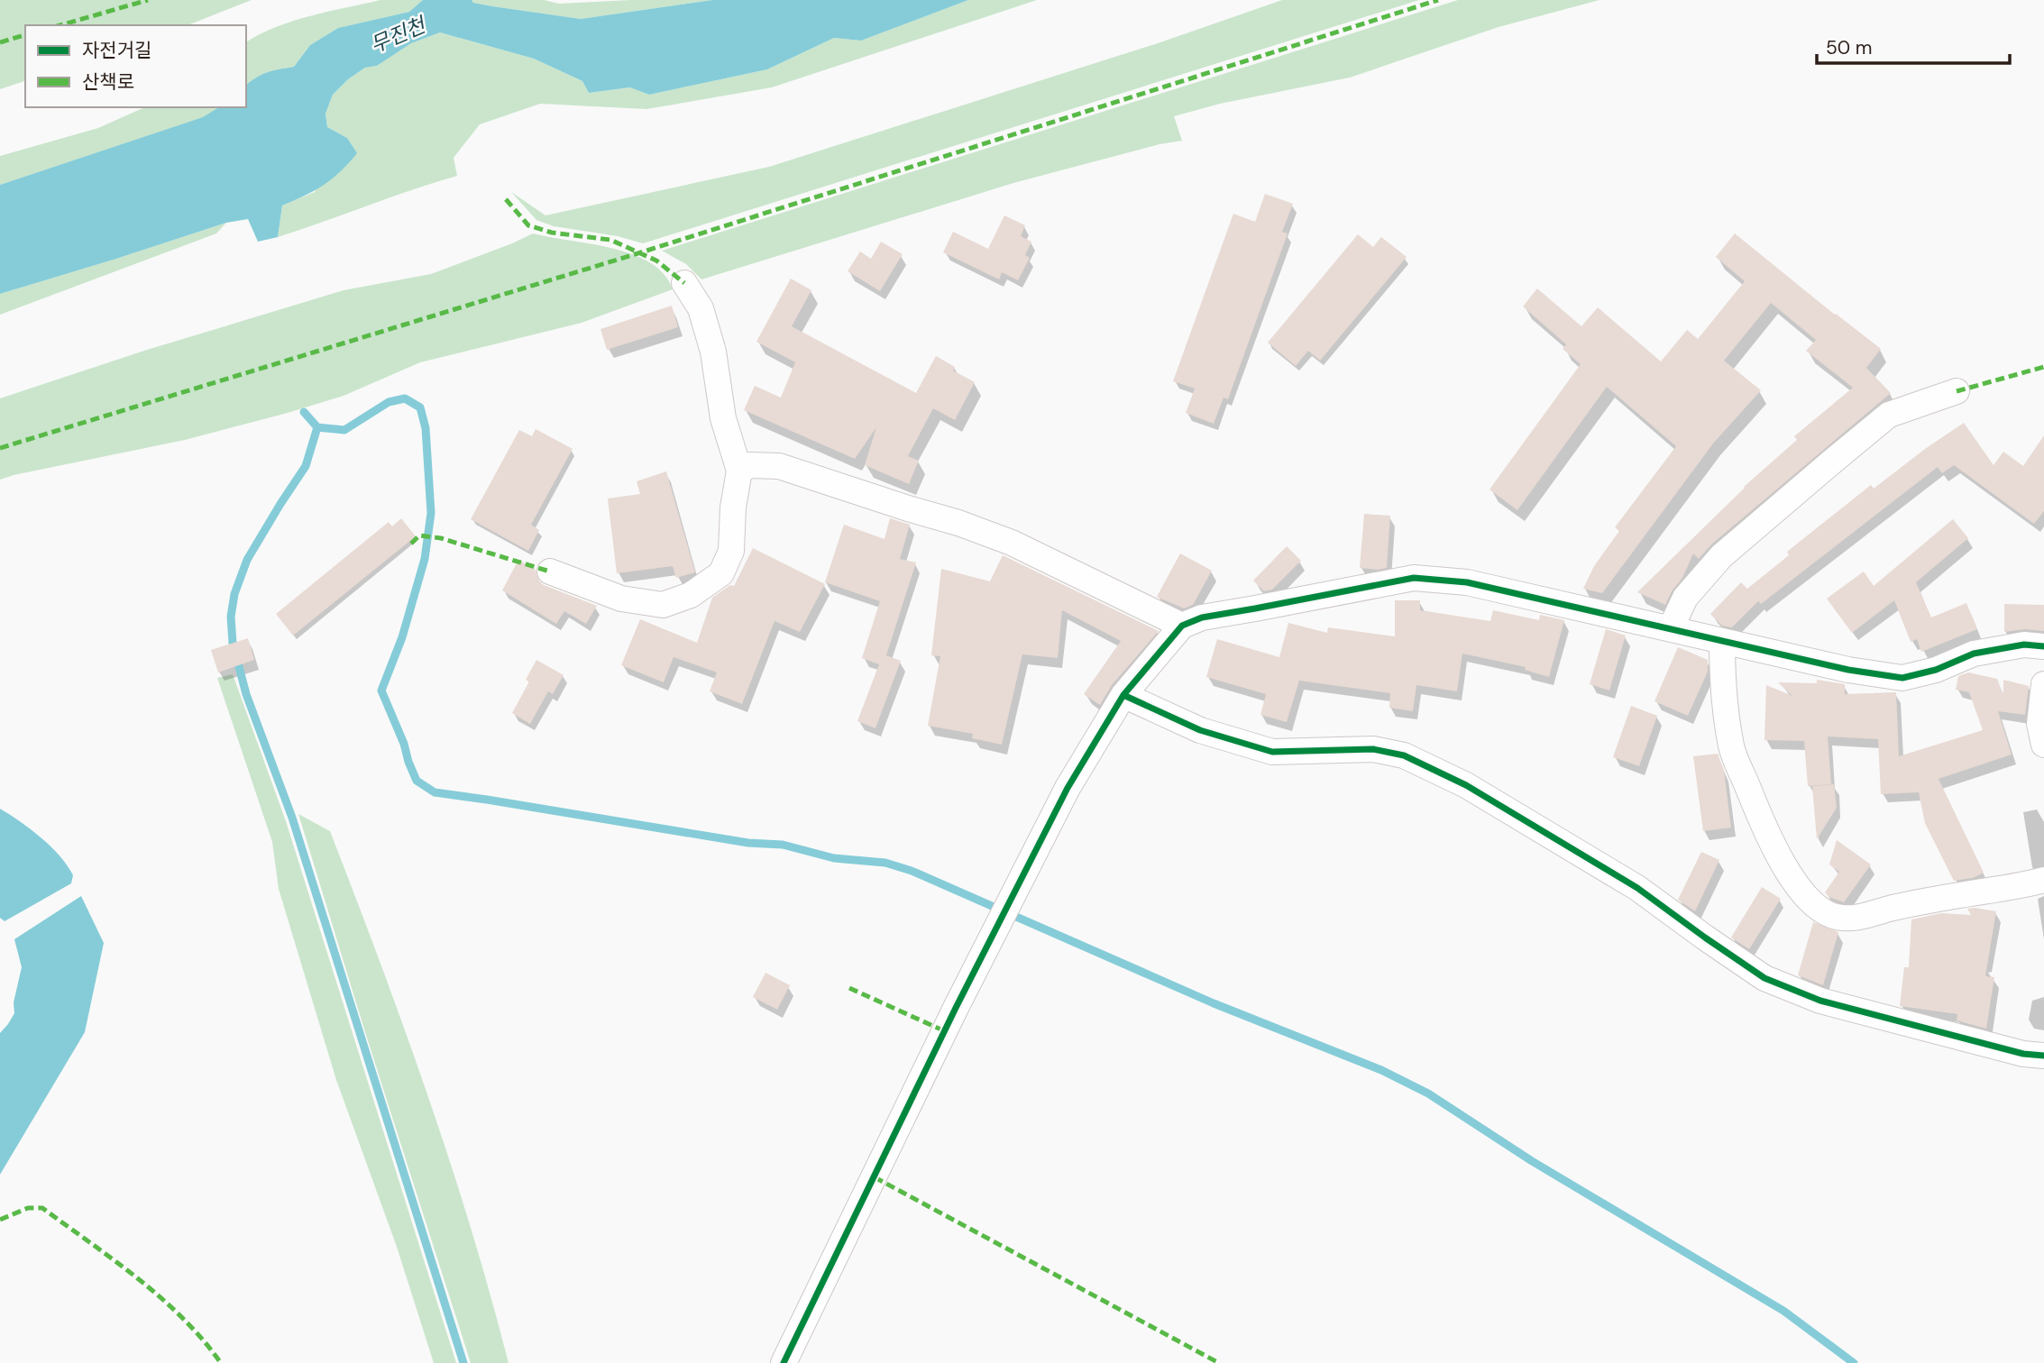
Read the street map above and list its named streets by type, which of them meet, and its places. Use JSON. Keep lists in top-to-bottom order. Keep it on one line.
{"water":["무진천"],"legend":["자전거길","산책로"],"scale_bar":"50 m"}
